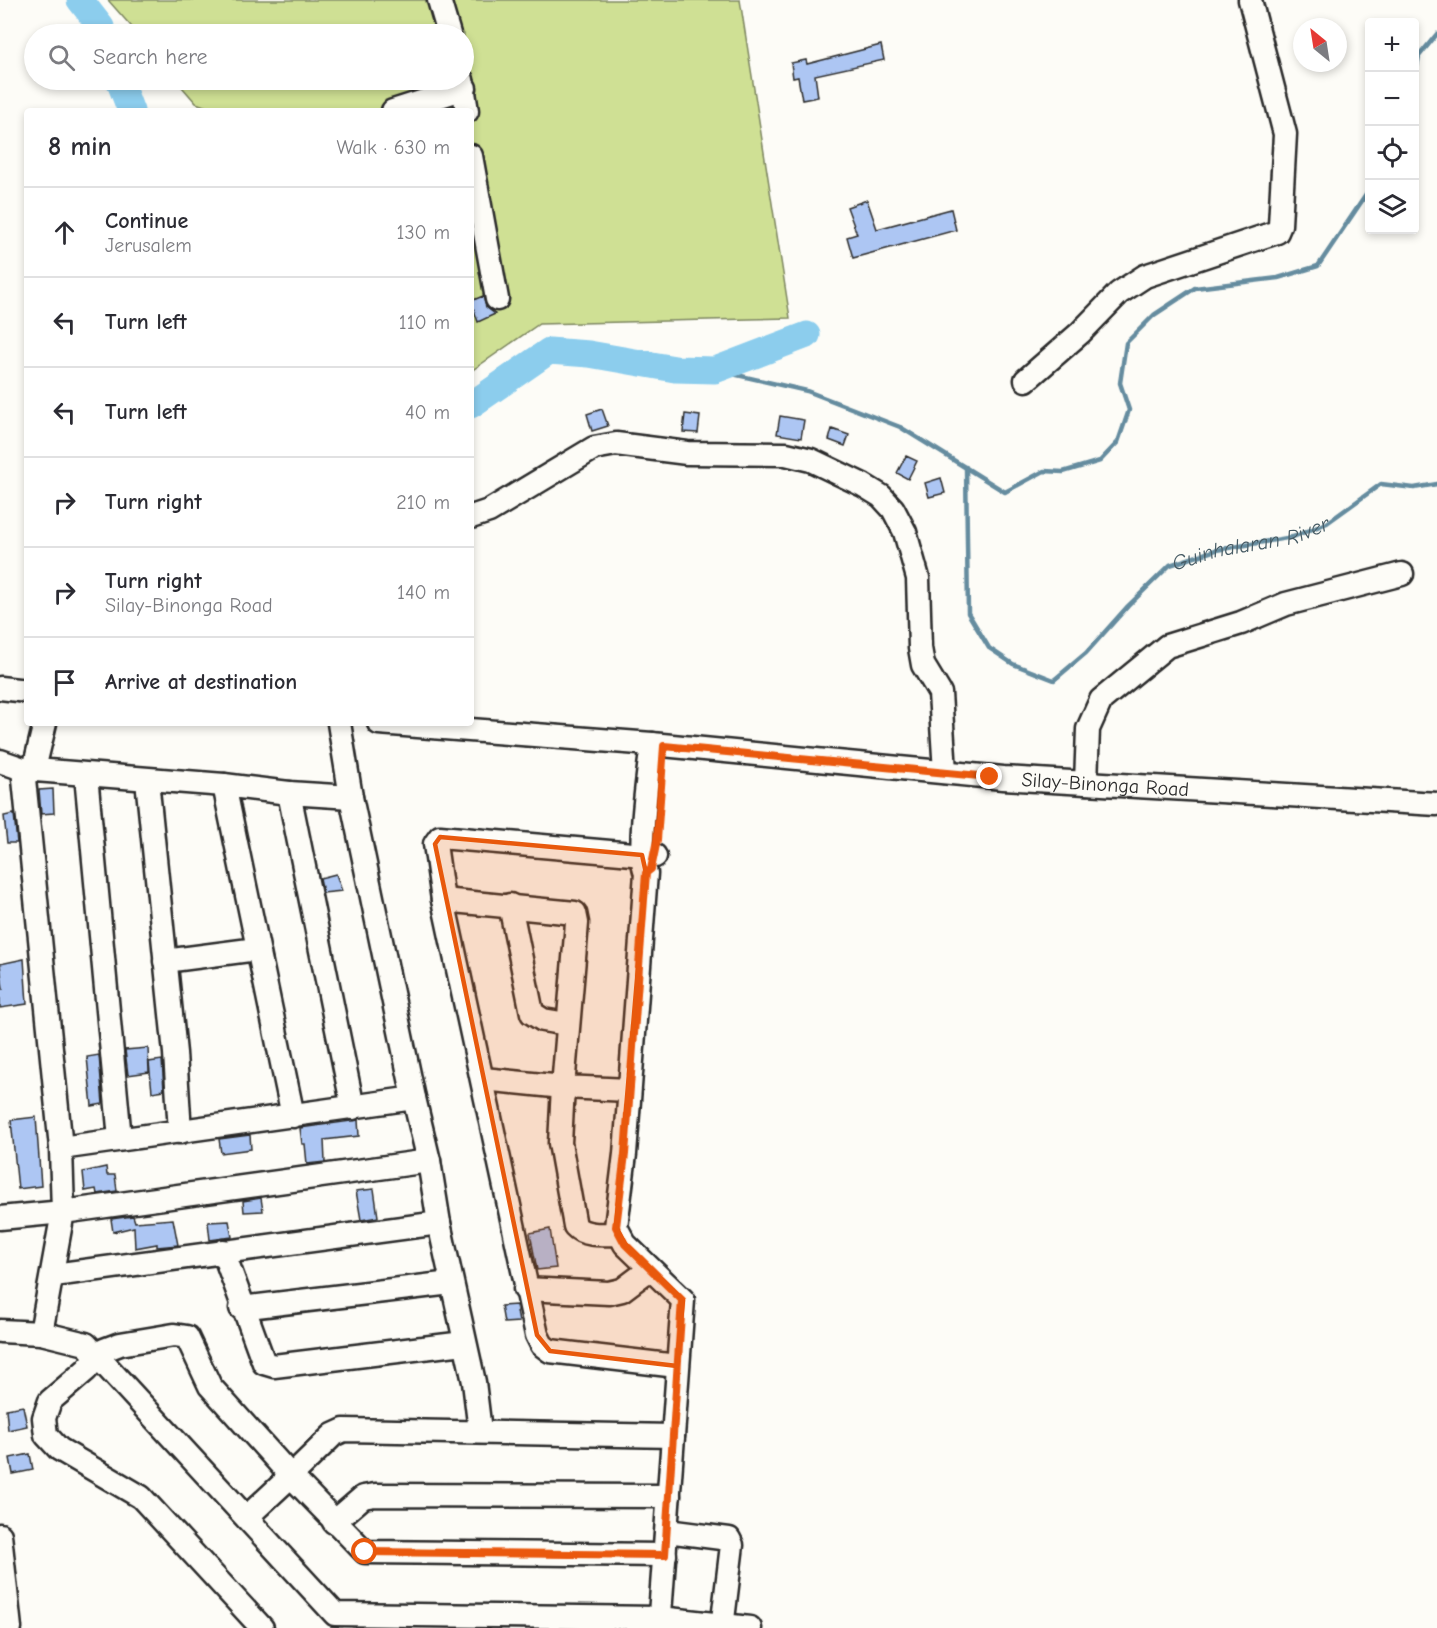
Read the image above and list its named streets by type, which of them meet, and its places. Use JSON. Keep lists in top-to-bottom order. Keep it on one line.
{"streets":{"street":["Silay-Binonga Road"]},"water":["Guinhalaran River"],"north":"top left","page":{"map_buttons":["+","−"],"search":"Search here","heading":["8 min","Walk · 630 m"],"list":[["Continue","Jerusalem","130 m"],["Turn left","110 m"],["Turn left","40 m"],["Turn right","210 m"],["Turn right","Silay-Binonga Road","140 m"],"Arrive at destination"]}}
